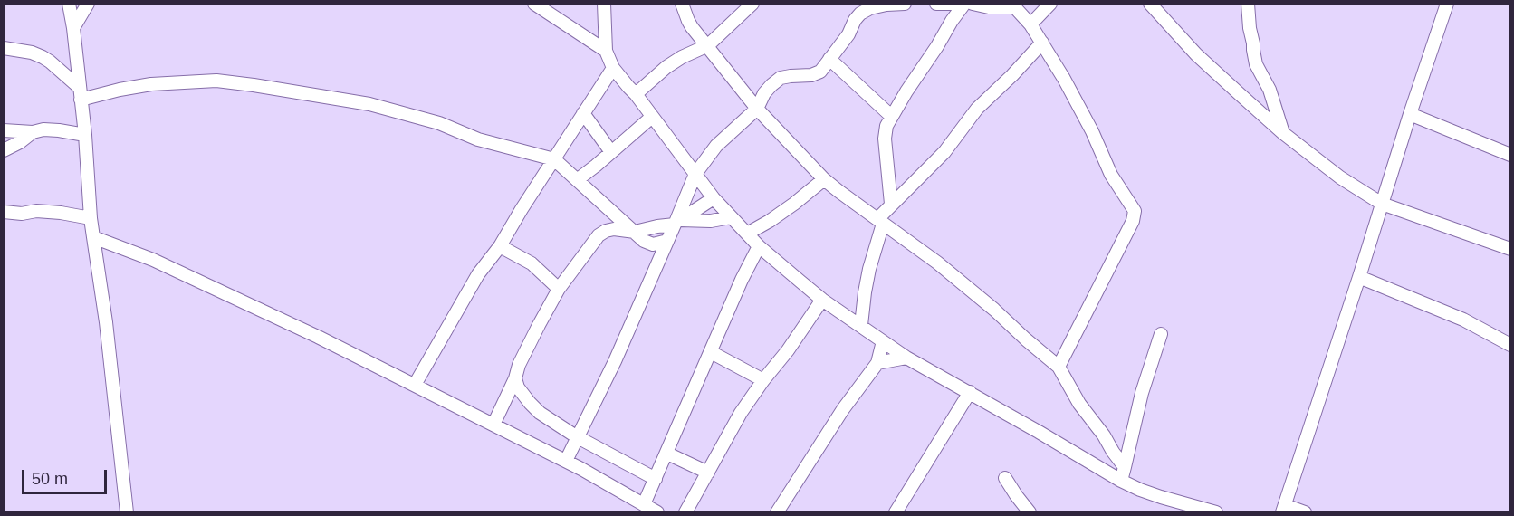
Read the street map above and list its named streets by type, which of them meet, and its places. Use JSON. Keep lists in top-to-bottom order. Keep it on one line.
{"scale_bar":"50 m"}
